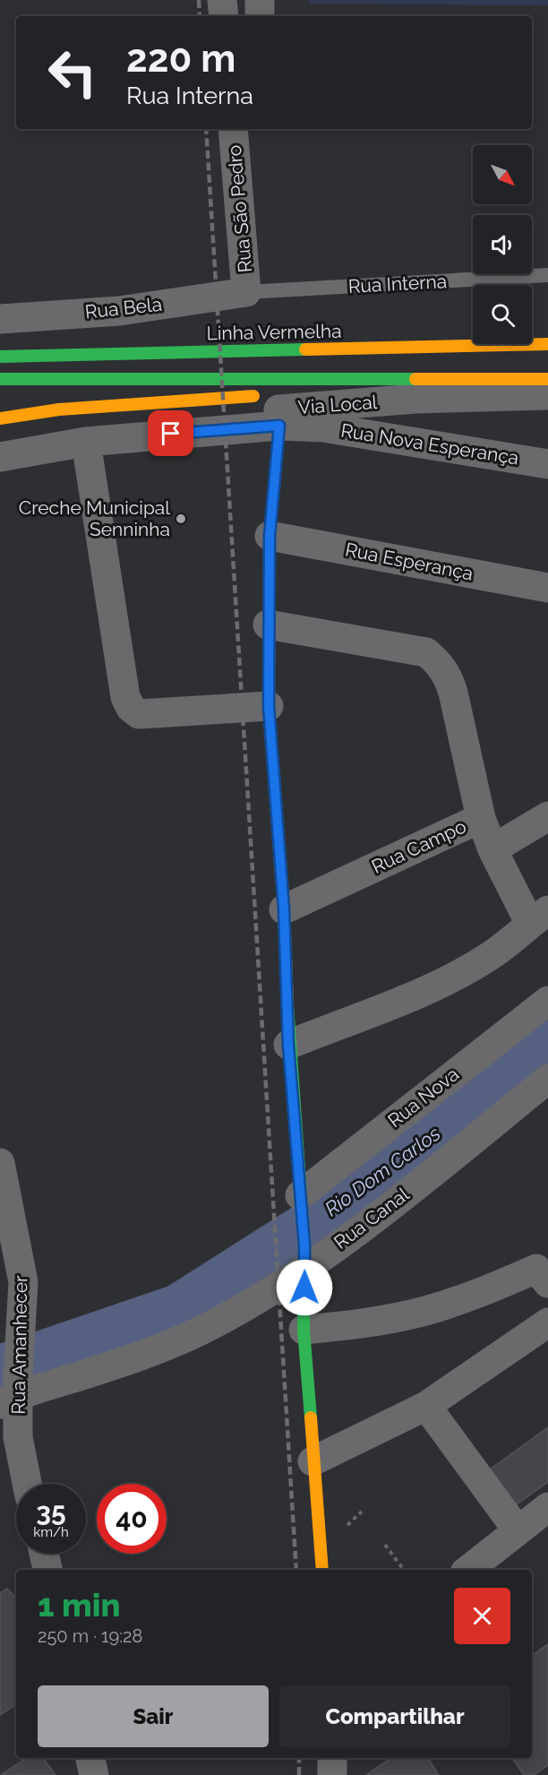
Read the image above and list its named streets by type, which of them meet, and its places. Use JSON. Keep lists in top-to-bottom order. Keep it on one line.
{"streets":{"main road":["Linha Vermelha"],"street":["Rua São Pedro","Rua Bela","Via Local","Rua Nova Esperança","Rua Esperança","Rua Campo","Rua Nova","Rua Canal","Rua Amanhecer"],"lane":["Rua Interna"]},"crossings":[["Rua São Pedro","Rua Interna"],["Rua São Pedro","Rua Bela"],["Rua Interna","Rua Bela"],["Rua Canal","Rua Amanhecer"]],"water":["Rio Dom Carlos"],"places":["Creche Municipal Senninha"],"north":"bottom right","page":{"turn":["220 m","Rua Interna"],"speed":"35 km/h","limit":"40","heading":["1 min","250 m · 19:28"],"buttons":["Sair","Compartilhar"]}}
